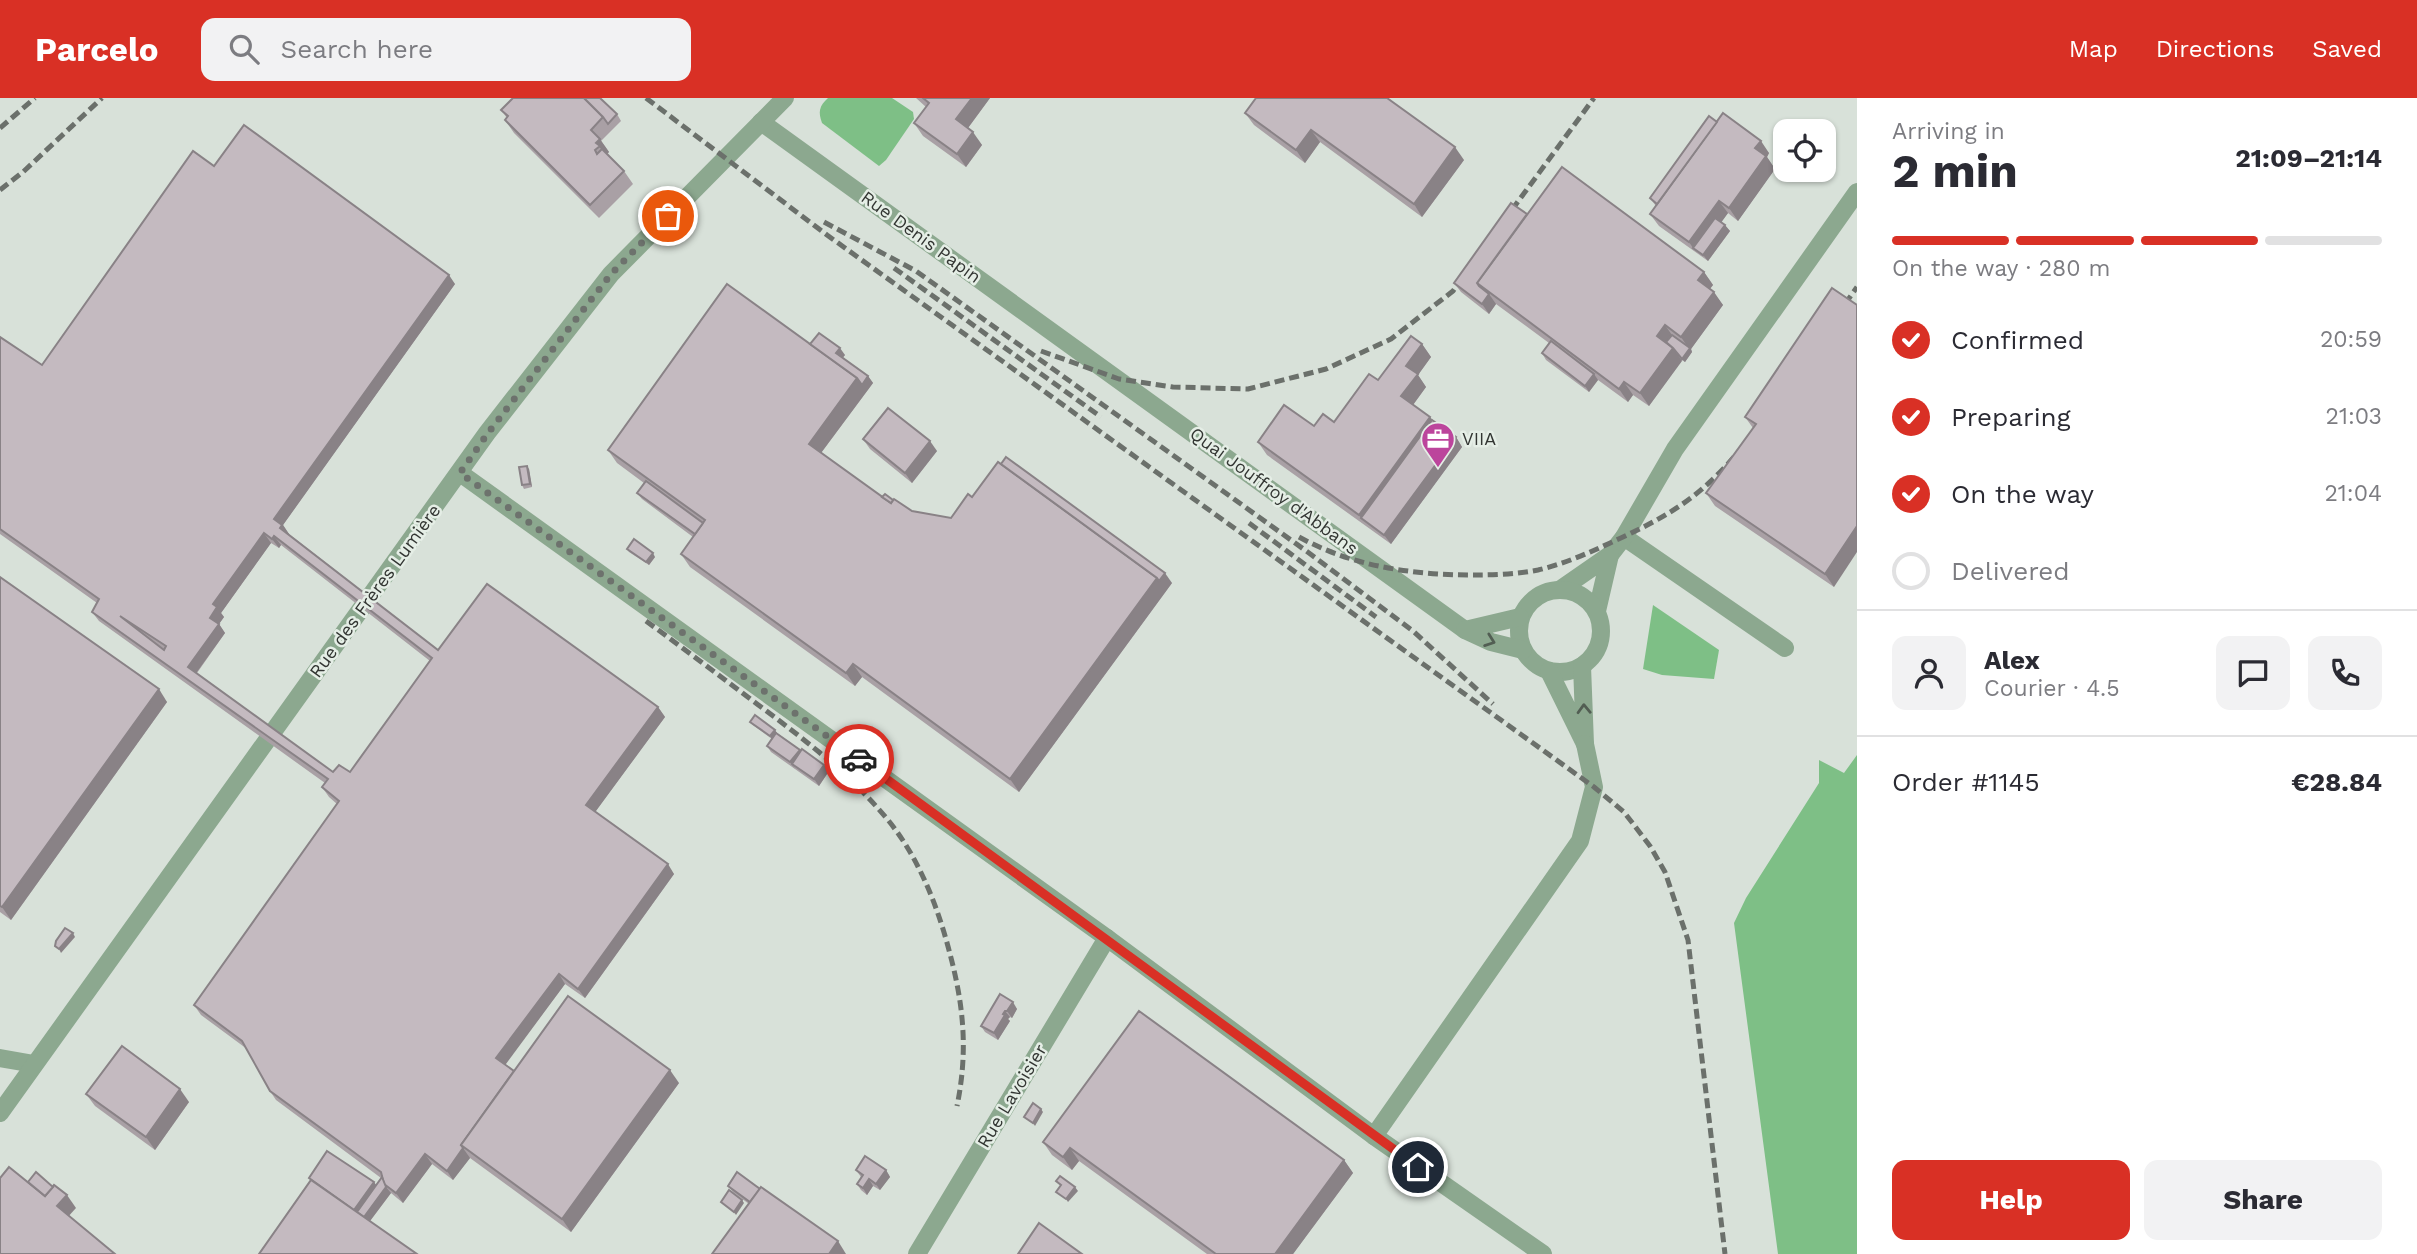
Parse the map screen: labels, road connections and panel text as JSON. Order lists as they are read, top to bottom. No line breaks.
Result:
{"streets":{"street":["Rue Denis Papin","Quai Jouffroy d'Abbans","Rue des Frères Lumière","Rue Lavoisier"]},"crossings":[["Rue Denis Papin","Quai Jouffroy d'Abbans"],["Rue Denis Papin","Rue des Frères Lumière"]],"places":{"office":["VIIA"]},"page":{"header":"Parcelo","search":"Search here","nav":["Map","Directions","Saved"],"heading":["2 min","Arriving in","21:09–21:14"],"panel":["Alex","Courier · 4.5","Order #1145","€28.84"],"bar":"On the way · 280 m","list":[["Confirmed","20:59"],["Preparing","21:03"],["On the way","21:04"],"Delivered"],"buttons":["Help","Share"]}}
